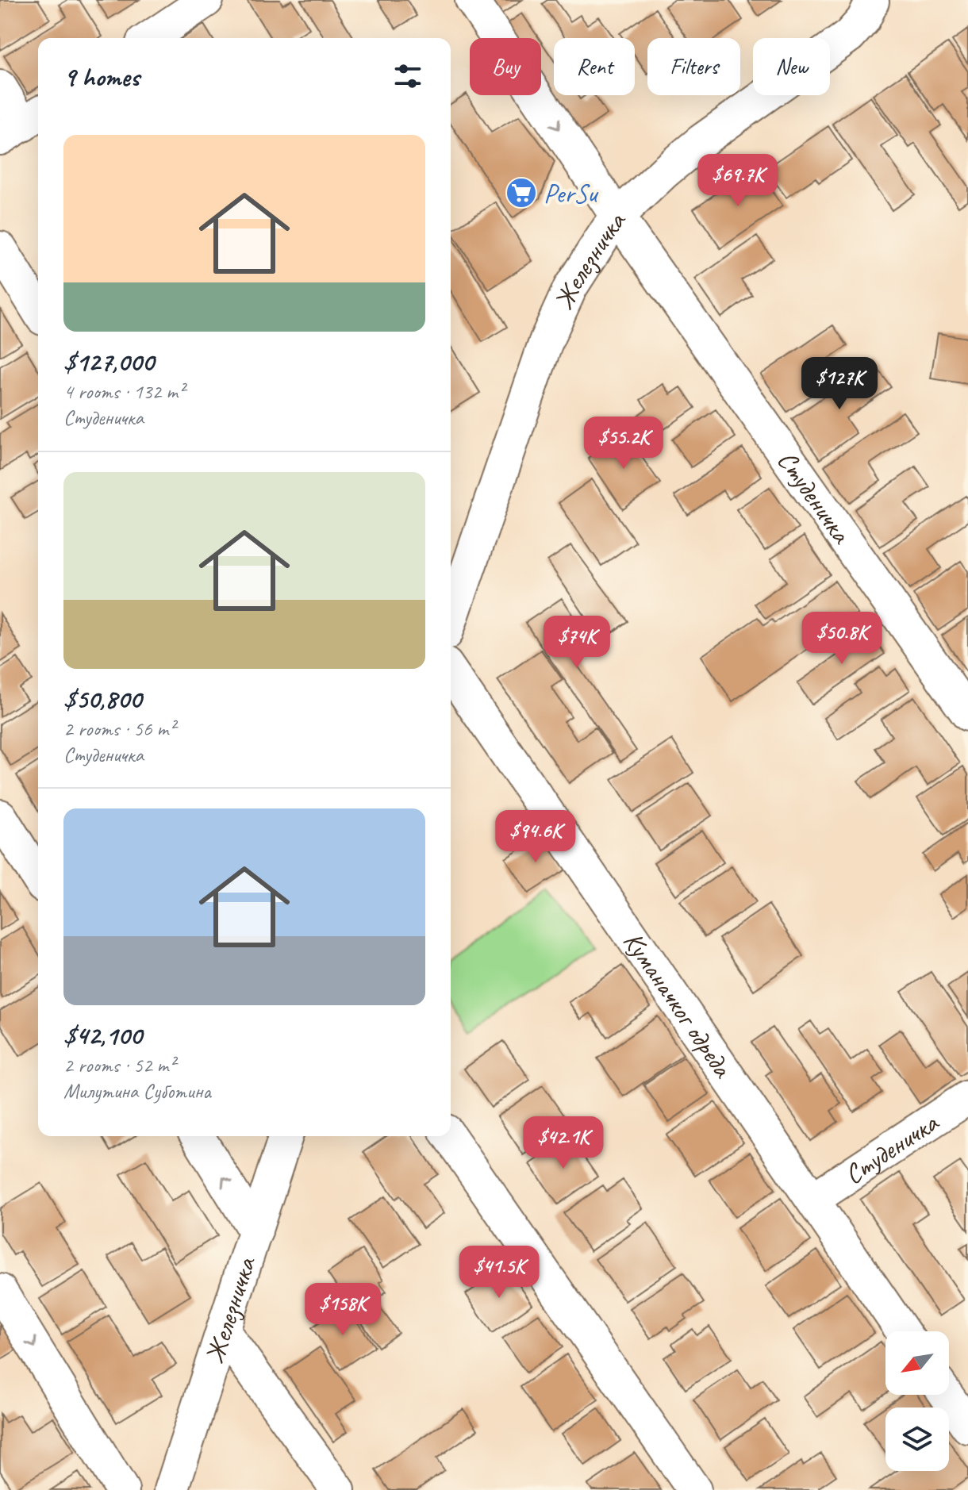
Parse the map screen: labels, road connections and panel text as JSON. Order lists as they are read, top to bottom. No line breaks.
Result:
{"streets":{"street":["Железничка","Студеничка","Куманачког одреда"]},"crossings":[["Железничка","Студеничка"],["Студеничка","Куманачког одреда"]],"places":{"supermarket":["PerSu"]},"north":"bottom left","page":{"chip":["Buy","Rent","Filters","New"],"heading":"9 homes","list":[{"name":"$127,000","note":"4 rooms · 132 m² · Студеничка"},{"name":"$50,800","note":"2 rooms · 56 m² · Студеничка"},{"name":"$42,100","note":"2 rooms · 52 m² · Милутина Суботина"}],"price":["$69.7K","$127K","$55.2K","$50.8K","$74K","$94.6K","$42.1K","$41.5K","$158K"]}}
